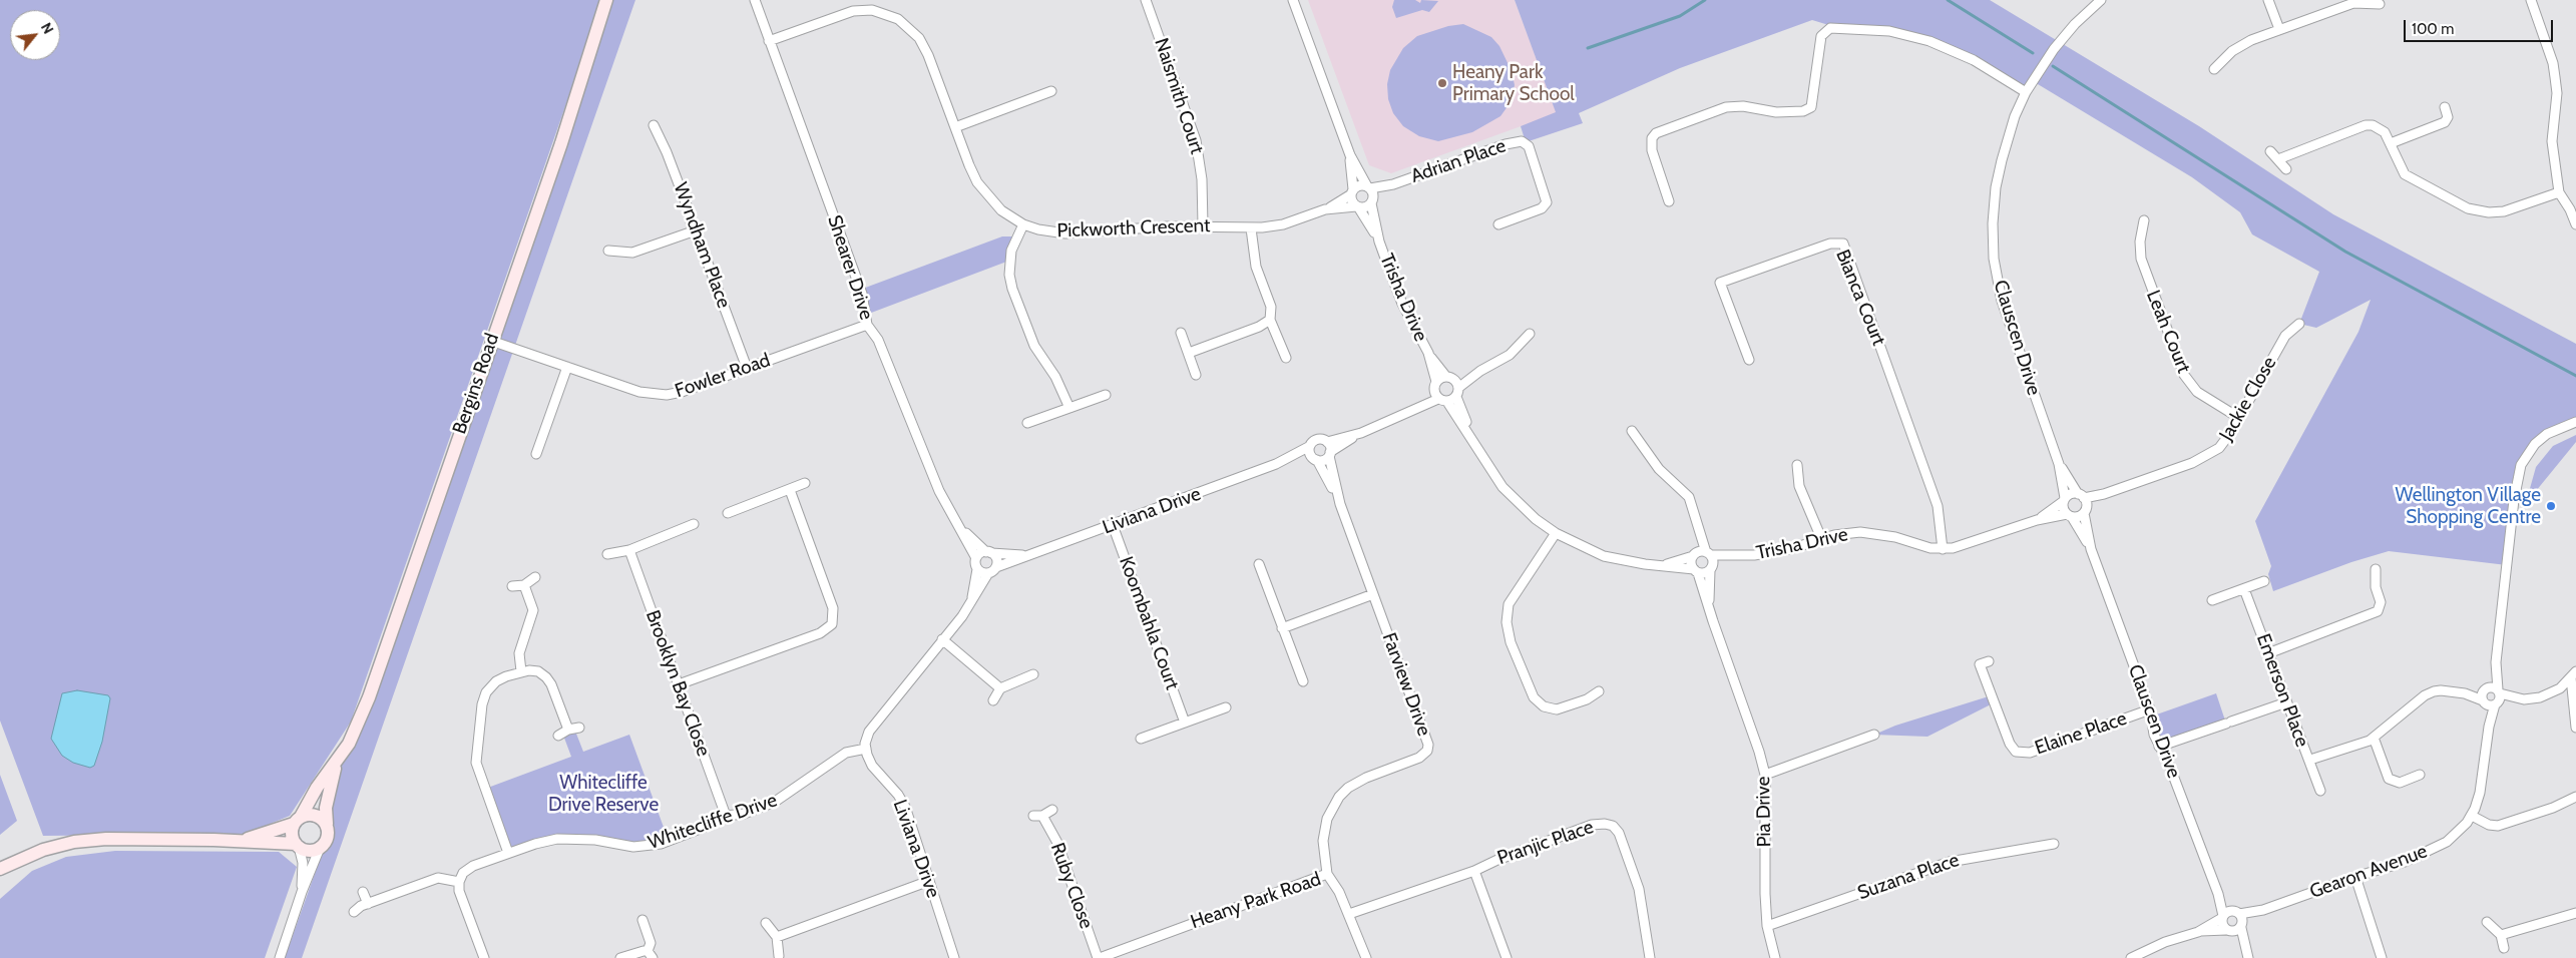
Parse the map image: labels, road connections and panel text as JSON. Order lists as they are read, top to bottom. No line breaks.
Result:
{"streets":{"main road":["Bergins Road"],"street":["Naismith Court","Adrian Place","Pickworth Crescent","Wyndham Place","Shearer Drive","Trisha Drive","Bianca Court","Leah Court","Clauscen Drive","Fowler Road","Jackie Close","Liviana Drive","Koombahla Court","Brooklyn Bay Close","Farview Drive","Emerson Place","Elaine Place","Pia Drive","Whitecliffe Drive","Pranjic Place","Gearon Avenue","Suzana Place","Ruby Close","Heany Park Road"]},"crossings":[["Naismith Court","Pickworth Crescent"],["Adrian Place","Pickworth Crescent"],["Adrian Place","Trisha Drive"],["Pickworth Crescent","Shearer Drive"],["Pickworth Crescent","Trisha Drive"],["Wyndham Place","Fowler Road"],["Shearer Drive","Fowler Road"],["Shearer Drive","Liviana Drive"],["Trisha Drive","Bianca Court"],["Trisha Drive","Clauscen Drive"],["Trisha Drive","Jackie Close"],["Trisha Drive","Pia Drive"],["Leah Court","Jackie Close"],["Clauscen Drive","Jackie Close"],["Clauscen Drive","Elaine Place"],["Clauscen Drive","Gearon Avenue"],["Fowler Road","Bergins Road"],["Liviana Drive","Koombahla Court"],["Liviana Drive","Farview Drive"],["Liviana Drive","Whitecliffe Drive"],["Brooklyn Bay Close","Whitecliffe Drive"],["Farview Drive","Heany Park Road"],["Pia Drive","Suzana Place"],["Pranjic Place","Heany Park Road"],["Ruby Close","Heany Park Road"]],"parks":["Whitecliffe Drive Reserve"],"places":["Heany Park Primary School","Wellington Village Shopping Centre"],"scale_bar":"100 m","north":"top right"}
